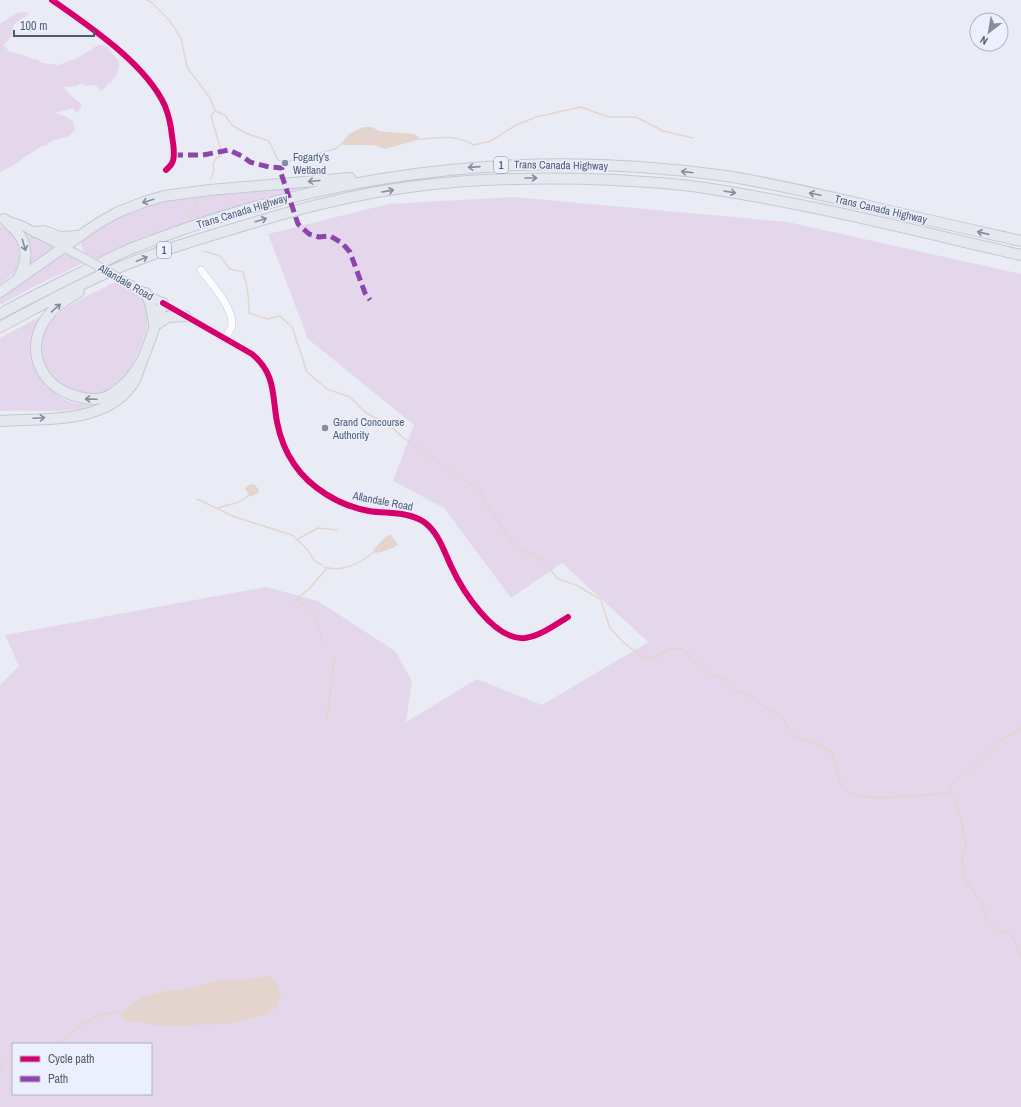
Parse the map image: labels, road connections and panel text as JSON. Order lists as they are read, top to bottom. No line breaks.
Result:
{"streets":{"highway":["1","Trans Canada Highway"],"main road":["Allandale Road"]},"places":["Fogarty's Wetland","Grand Concourse Authority"],"legend":["Cycle path","Path"],"scale_bar":"100 m","north":"bottom left"}
